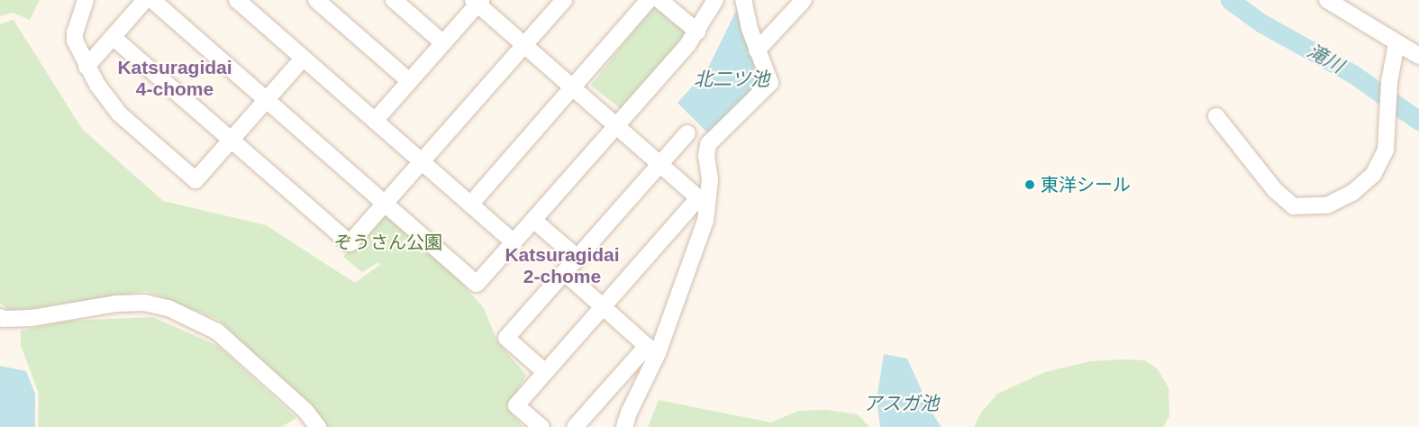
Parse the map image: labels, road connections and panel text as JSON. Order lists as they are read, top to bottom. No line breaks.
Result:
{"districts":["Katsuragidai 4-chome","Katsuragidai 2-chome"],"water":["滝川","北二ツ池","アスガ池"],"parks":["ぞうさん公園"],"places":["東洋シール"]}
